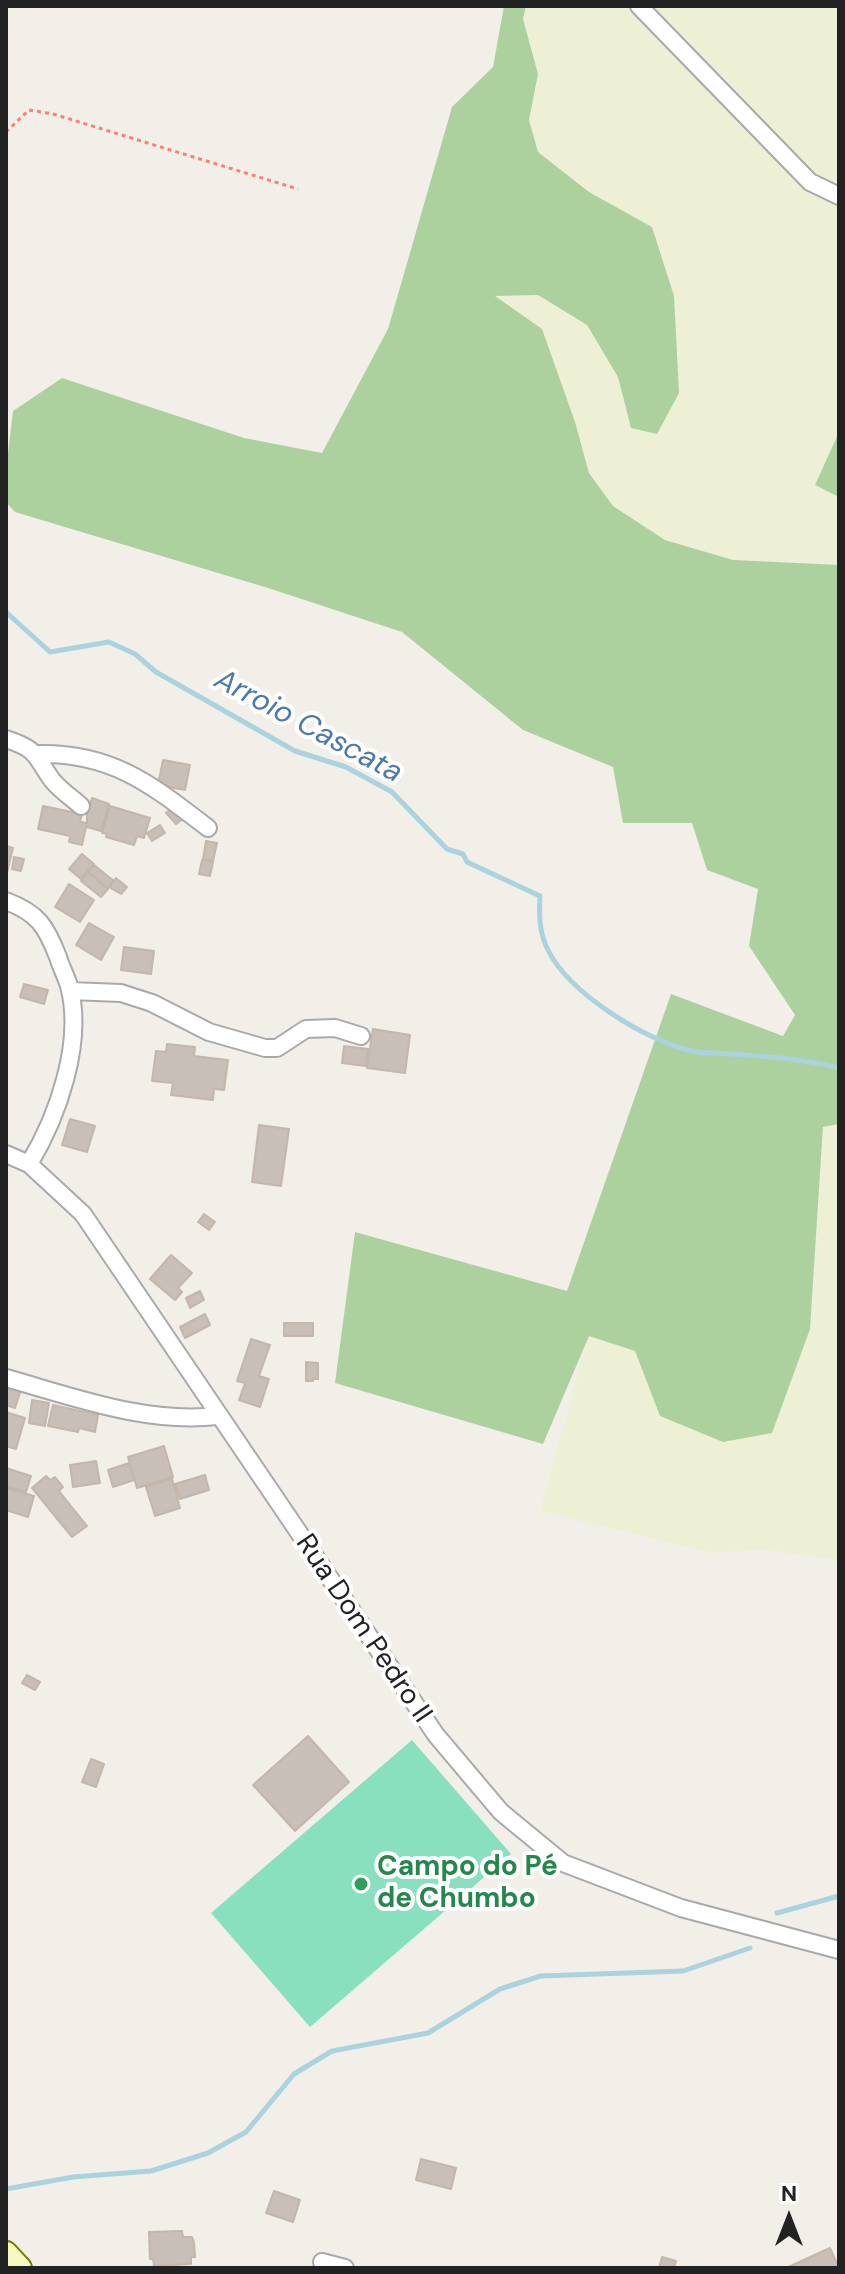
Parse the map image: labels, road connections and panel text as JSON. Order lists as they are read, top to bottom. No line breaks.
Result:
{"streets":{"street":["Rua Dom Pedro II"]},"water":["Arroio Cascata"],"places":["Campo do Pé de Chumbo"],"north":"top"}
